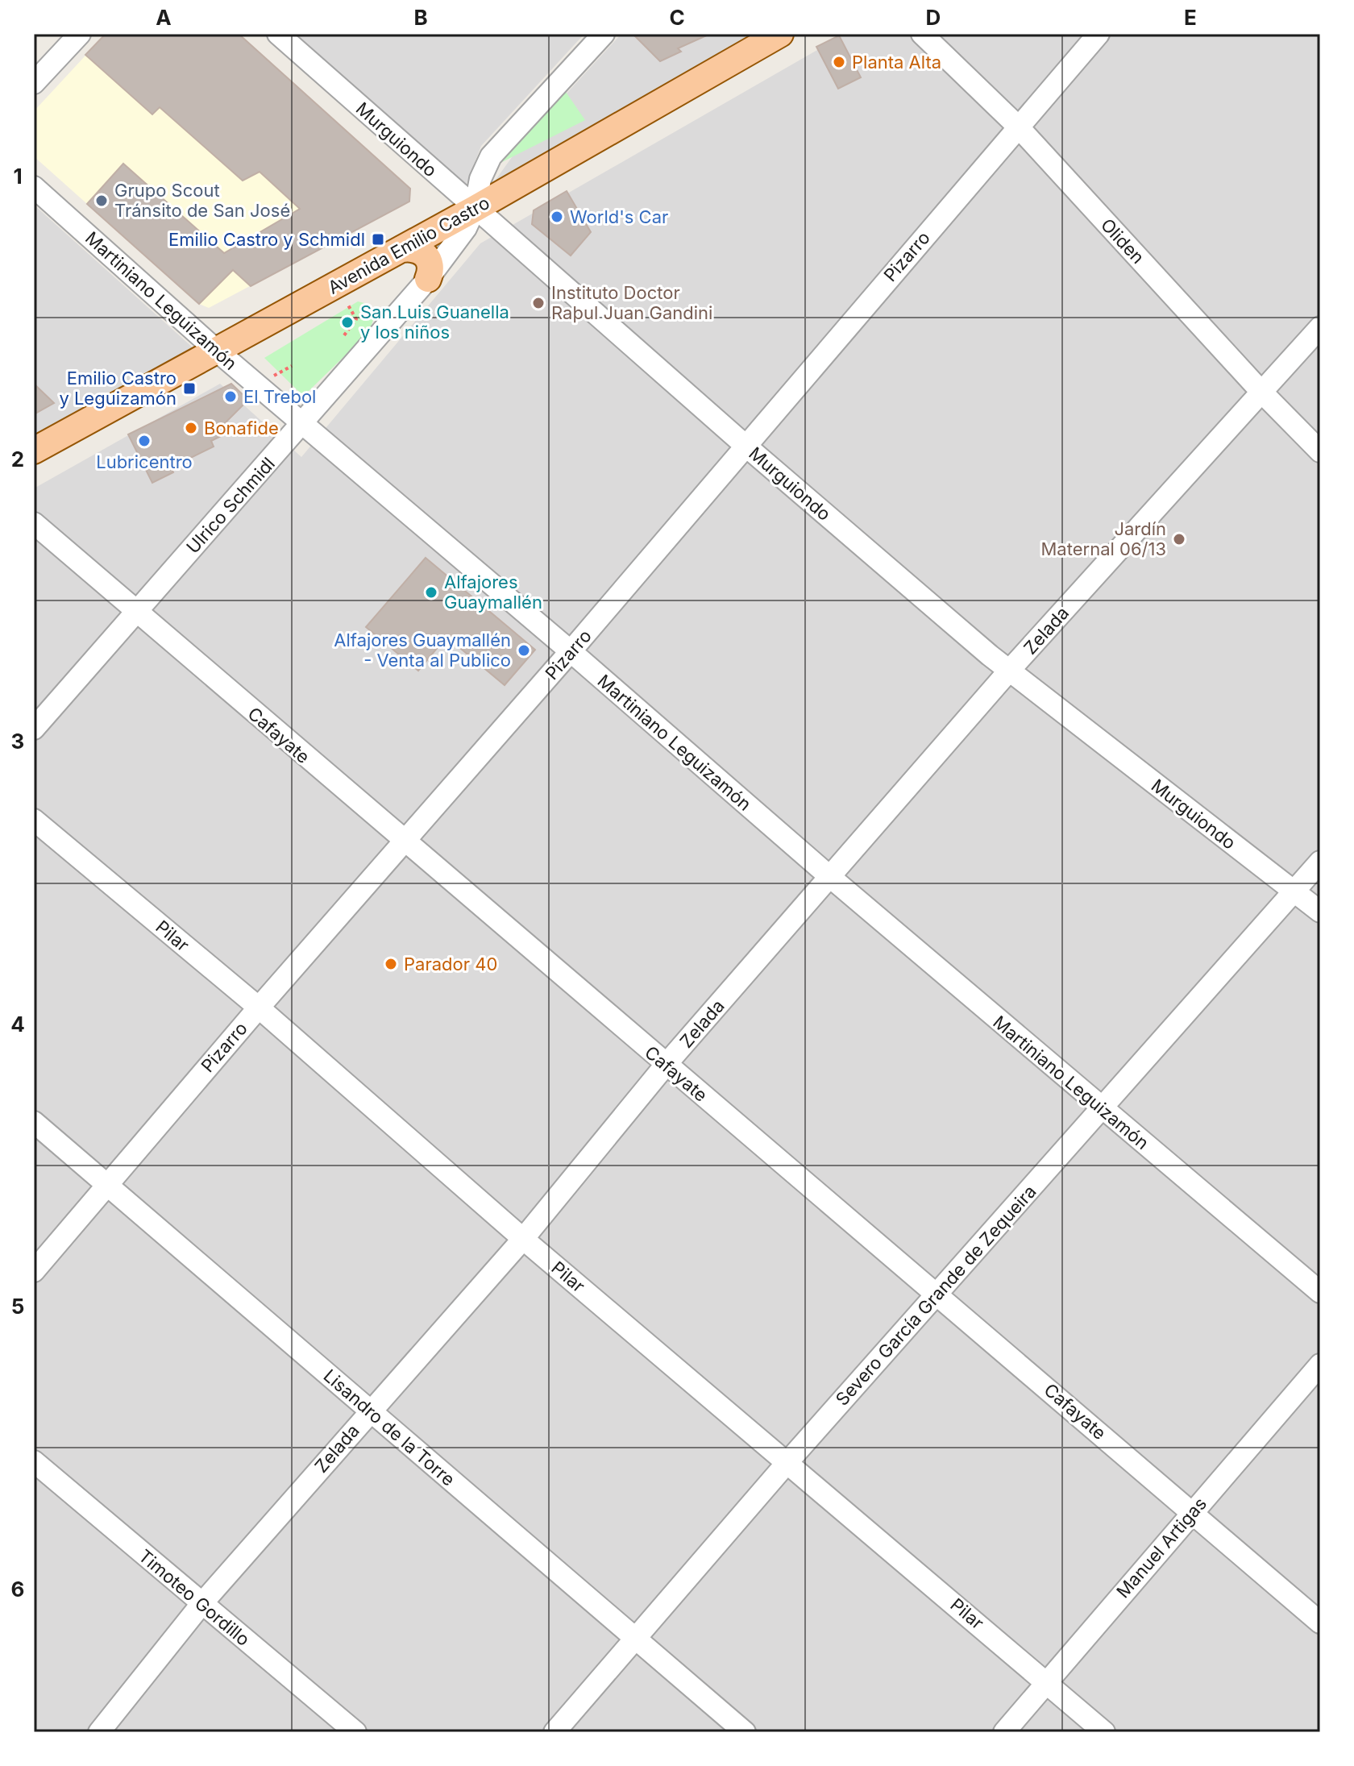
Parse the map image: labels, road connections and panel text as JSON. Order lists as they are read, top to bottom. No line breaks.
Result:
{"streets":{"main road":["Avenida Emilio Castro"],"street":["Murguiondo","Oliden","Pizarro","Martiniano Leguizamón","Ulrico Schmidl","Zelada","Cafayate","Pilar","Severo García Grande de Zequeira","Lisandro de la Torre","Manuel Artigas","Timoteo Gordillo"]},"crossings":[["Murguiondo","Avenida Emilio Castro"],["Murguiondo","Pizarro"],["Murguiondo","Ulrico Schmidl"],["Murguiondo","Zelada"],["Murguiondo","Severo García Grande de Zequeira"],["Oliden","Pizarro"],["Oliden","Zelada"],["Avenida Emilio Castro","Martiniano Leguizamón"],["Avenida Emilio Castro","Ulrico Schmidl"],["Pizarro","Martiniano Leguizamón"],["Pizarro","Cafayate"],["Pizarro","Pilar"],["Pizarro","Lisandro de la Torre"],["Martiniano Leguizamón","Ulrico Schmidl"],["Martiniano Leguizamón","Zelada"],["Martiniano Leguizamón","Severo García Grande de Zequeira"],["Ulrico Schmidl","Cafayate"],["Zelada","Cafayate"],["Zelada","Pilar"],["Zelada","Lisandro de la Torre"],["Zelada","Timoteo Gordillo"],["Cafayate","Severo García Grande de Zequeira"],["Cafayate","Manuel Artigas"],["Pilar","Severo García Grande de Zequeira"],["Pilar","Manuel Artigas"],["Severo García Grande de Zequeira","Lisandro de la Torre"]],"places":{"other":["Planta Alta","Grupo Scout Tránsito de San José","World's Car","Instituto Doctor Raþul Juan Gandini","San Luis Guanella y los niños","El Trebol","Bonafide","Lubricentro","Jardín Maternal 06/13","Alfajores Guaymallén","Alfajores Guaymallén - Venta al Publico","Parador 40"],"transit":["Emilio Castro y Schmidl","Emilio Castro y Leguizamón"]},"grid":{"columns":["A","B","C","D","E"],"rows":["1","2","3","4","5","6"]}}
